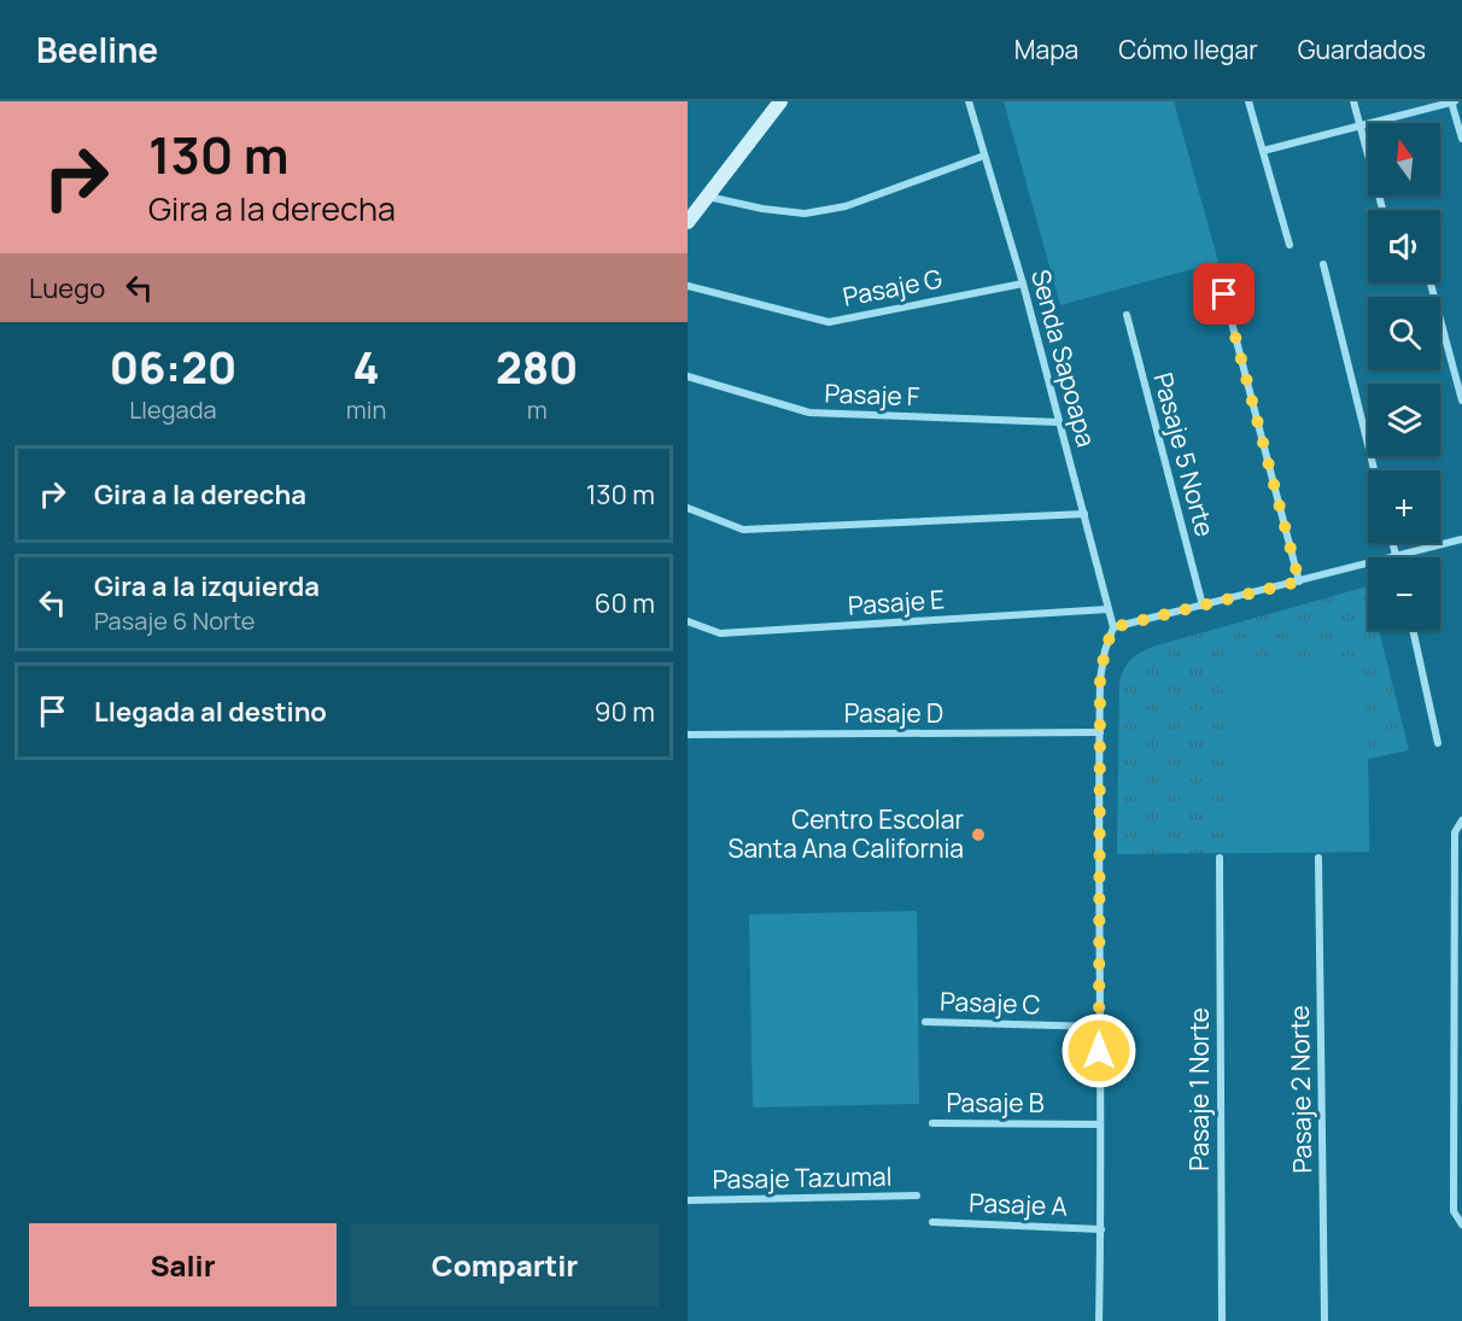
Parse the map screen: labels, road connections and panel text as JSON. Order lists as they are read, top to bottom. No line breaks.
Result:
{"streets":{"street":["Pasaje G","Senda Sapoapa","Pasaje F","Pasaje 5 Norte","Pasaje E","Pasaje D","Pasaje C","Pasaje 1 Norte","Pasaje 2 Norte","Pasaje B","Pasaje Tazumal","Pasaje A"]},"crossings":[["Pasaje G","Senda Sapoapa"],["Senda Sapoapa","Pasaje F"],["Senda Sapoapa","Pasaje E"]],"places":["Centro Escolar Santa Ana California"],"north":"top","page":{"header":"Beeline","nav":["Mapa","Cómo llegar","Guardados"],"turn":["130 m","Gira a la derecha"],"map_buttons":["+","−"],"then":"Luego","eta":["06:20","Llegada","4","min","280","m"],"list":[{"name":"Gira a la derecha","value":"130 m"},{"name":"Gira a la izquierda","note":"Pasaje 6 Norte","value":"60 m"},{"name":"Llegada al destino","value":"90 m"}],"buttons":["Salir","Compartir"]}}
